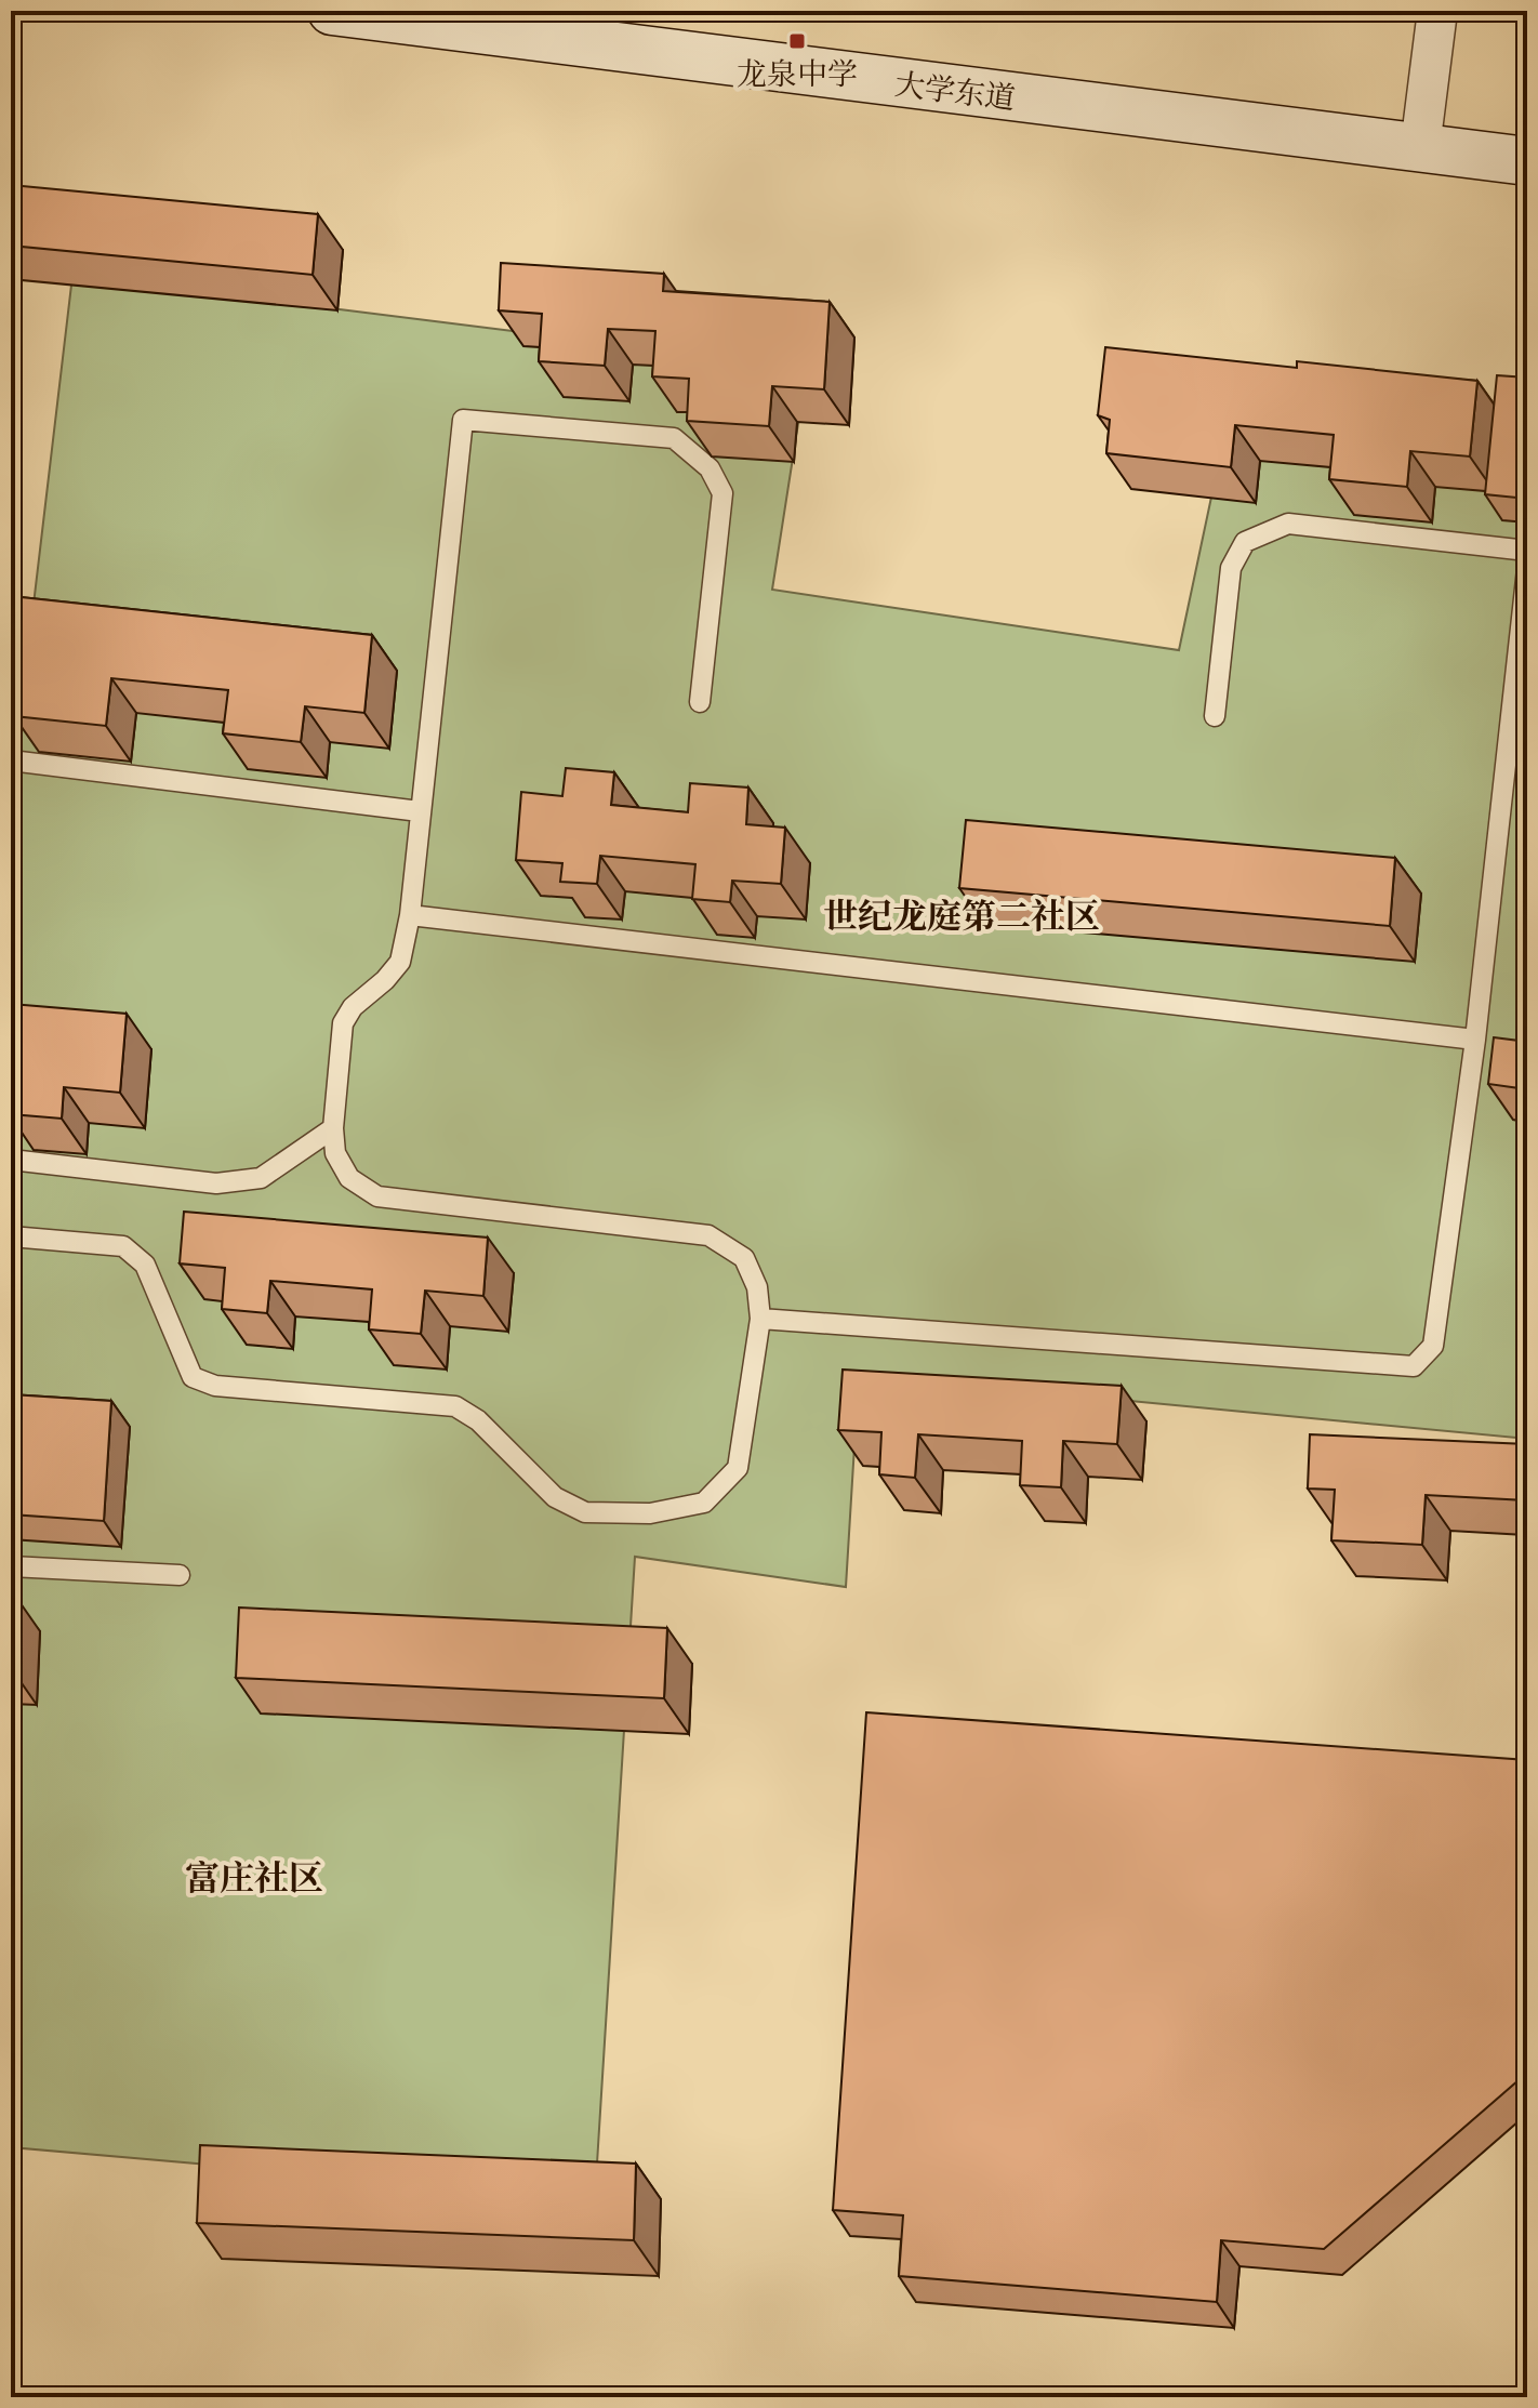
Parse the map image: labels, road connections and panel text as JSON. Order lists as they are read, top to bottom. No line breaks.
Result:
{"streets":{"street":["大学东道"]},"districts":["世纪龙庭第二社区","富庄社区"],"places":{"transit":["龙泉中学"]}}
